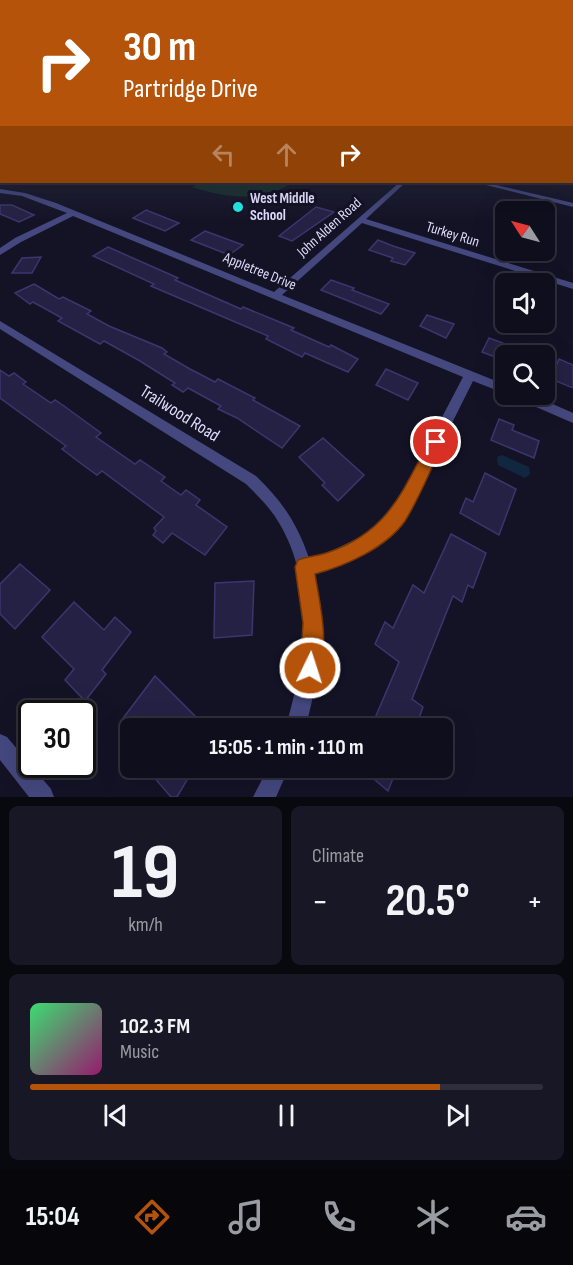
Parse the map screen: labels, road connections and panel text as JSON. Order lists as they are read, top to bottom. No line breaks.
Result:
{"streets":{"street":["John Alden Road","Turkey Run","Appletree Drive","Trailwood Road"]},"crossings":[["John Alden Road","Turkey Run"],["John Alden Road","Appletree Drive"]],"places":["West Middle School"],"north":"top left","page":{"turn":["30 m","Partridge Drive"],"limit":"30","trip":"15:05 · 1 min · 110 m","tile":[["19","km/h"],"Climate"],"heat":["−","20.5°","+"],"song":["102.3 FM","Music"],"tabs":"15:04"}}
